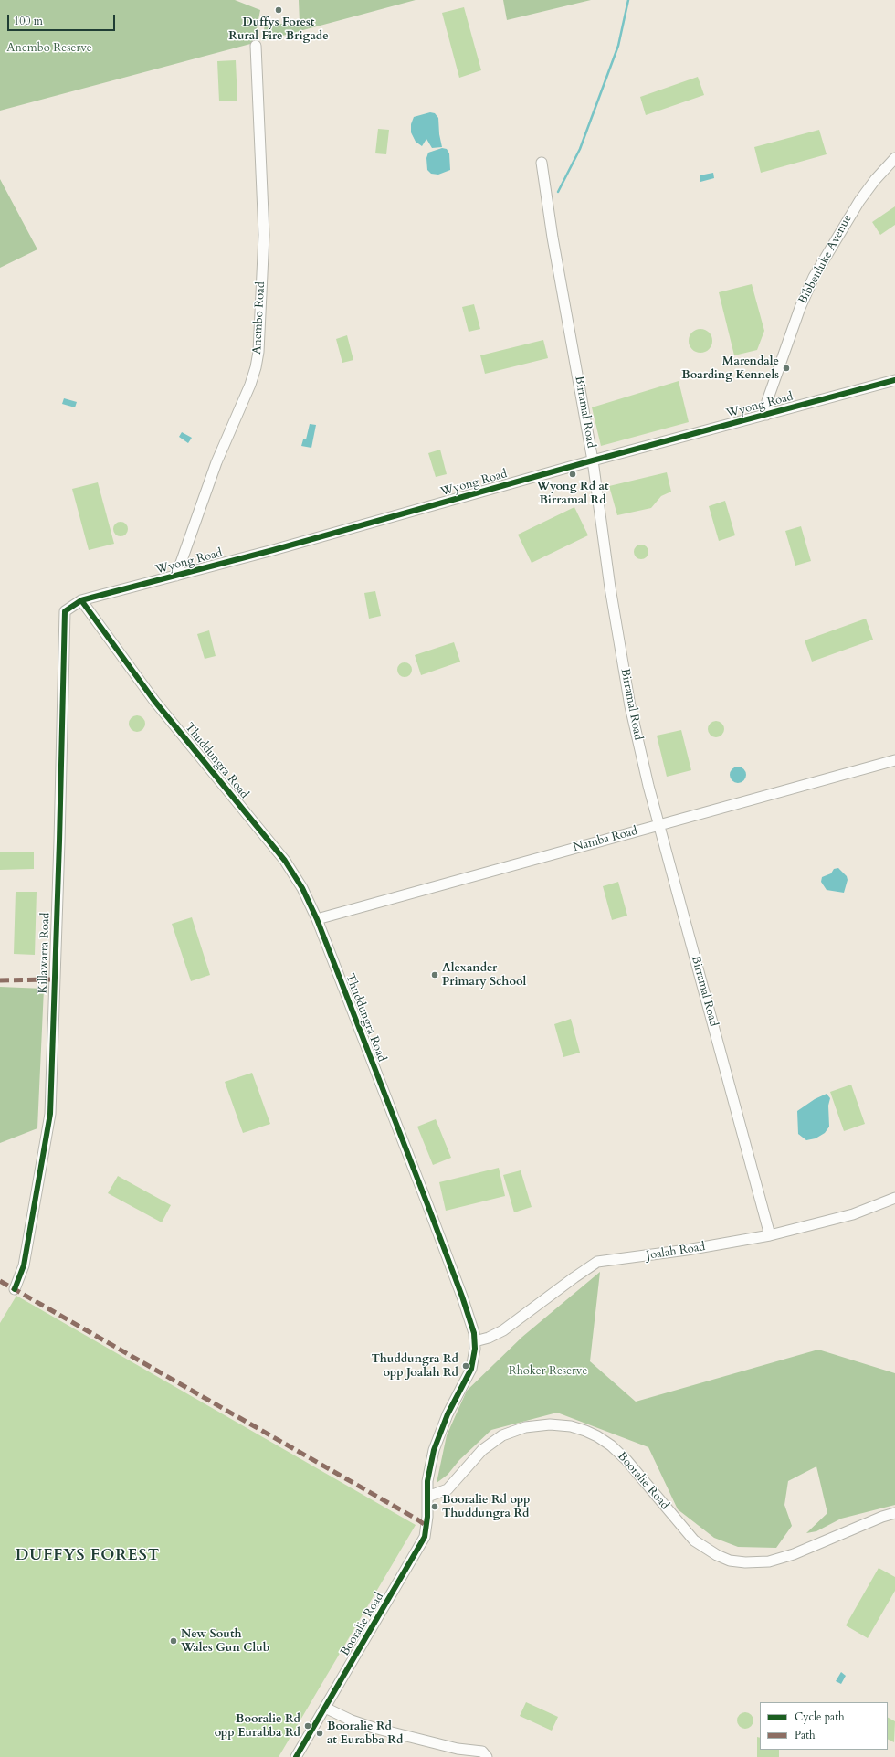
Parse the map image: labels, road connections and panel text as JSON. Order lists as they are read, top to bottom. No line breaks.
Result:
{"streets":{"street":["Bibbenluke Avenue","Anembo Road","Wyong Road","Birramal Road","Thuddungra Road","Namba Road","Killawarra Road","Joalah Road","Booralie Road"]},"crossings":[["Bibbenluke Avenue","Wyong Road"],["Anembo Road","Wyong Road"],["Wyong Road","Birramal Road"],["Wyong Road","Thuddungra Road"],["Wyong Road","Killawarra Road"],["Birramal Road","Namba Road"],["Birramal Road","Joalah Road"],["Thuddungra Road","Namba Road"],["Thuddungra Road","Joalah Road"],["Thuddungra Road","Booralie Road"]],"districts":["DUFFYS FOREST"],"parks":["Anembo Reserve","Rhoker Reserve"],"places":["Duffys Forest Rural Fire Brigade","Marendale Boarding Kennels","Wyong Rd at Birramal Rd","Alexander Primary School","Thuddungra Rd opp Joalah Rd","Booralie Rd opp Thuddungra Rd","New South Wales Gun Club","Booralie Rd opp Eurabba Rd","Booralie Rd at Eurabba Rd"],"legend":["Cycle path","Path"],"scale_bar":"100 m"}
